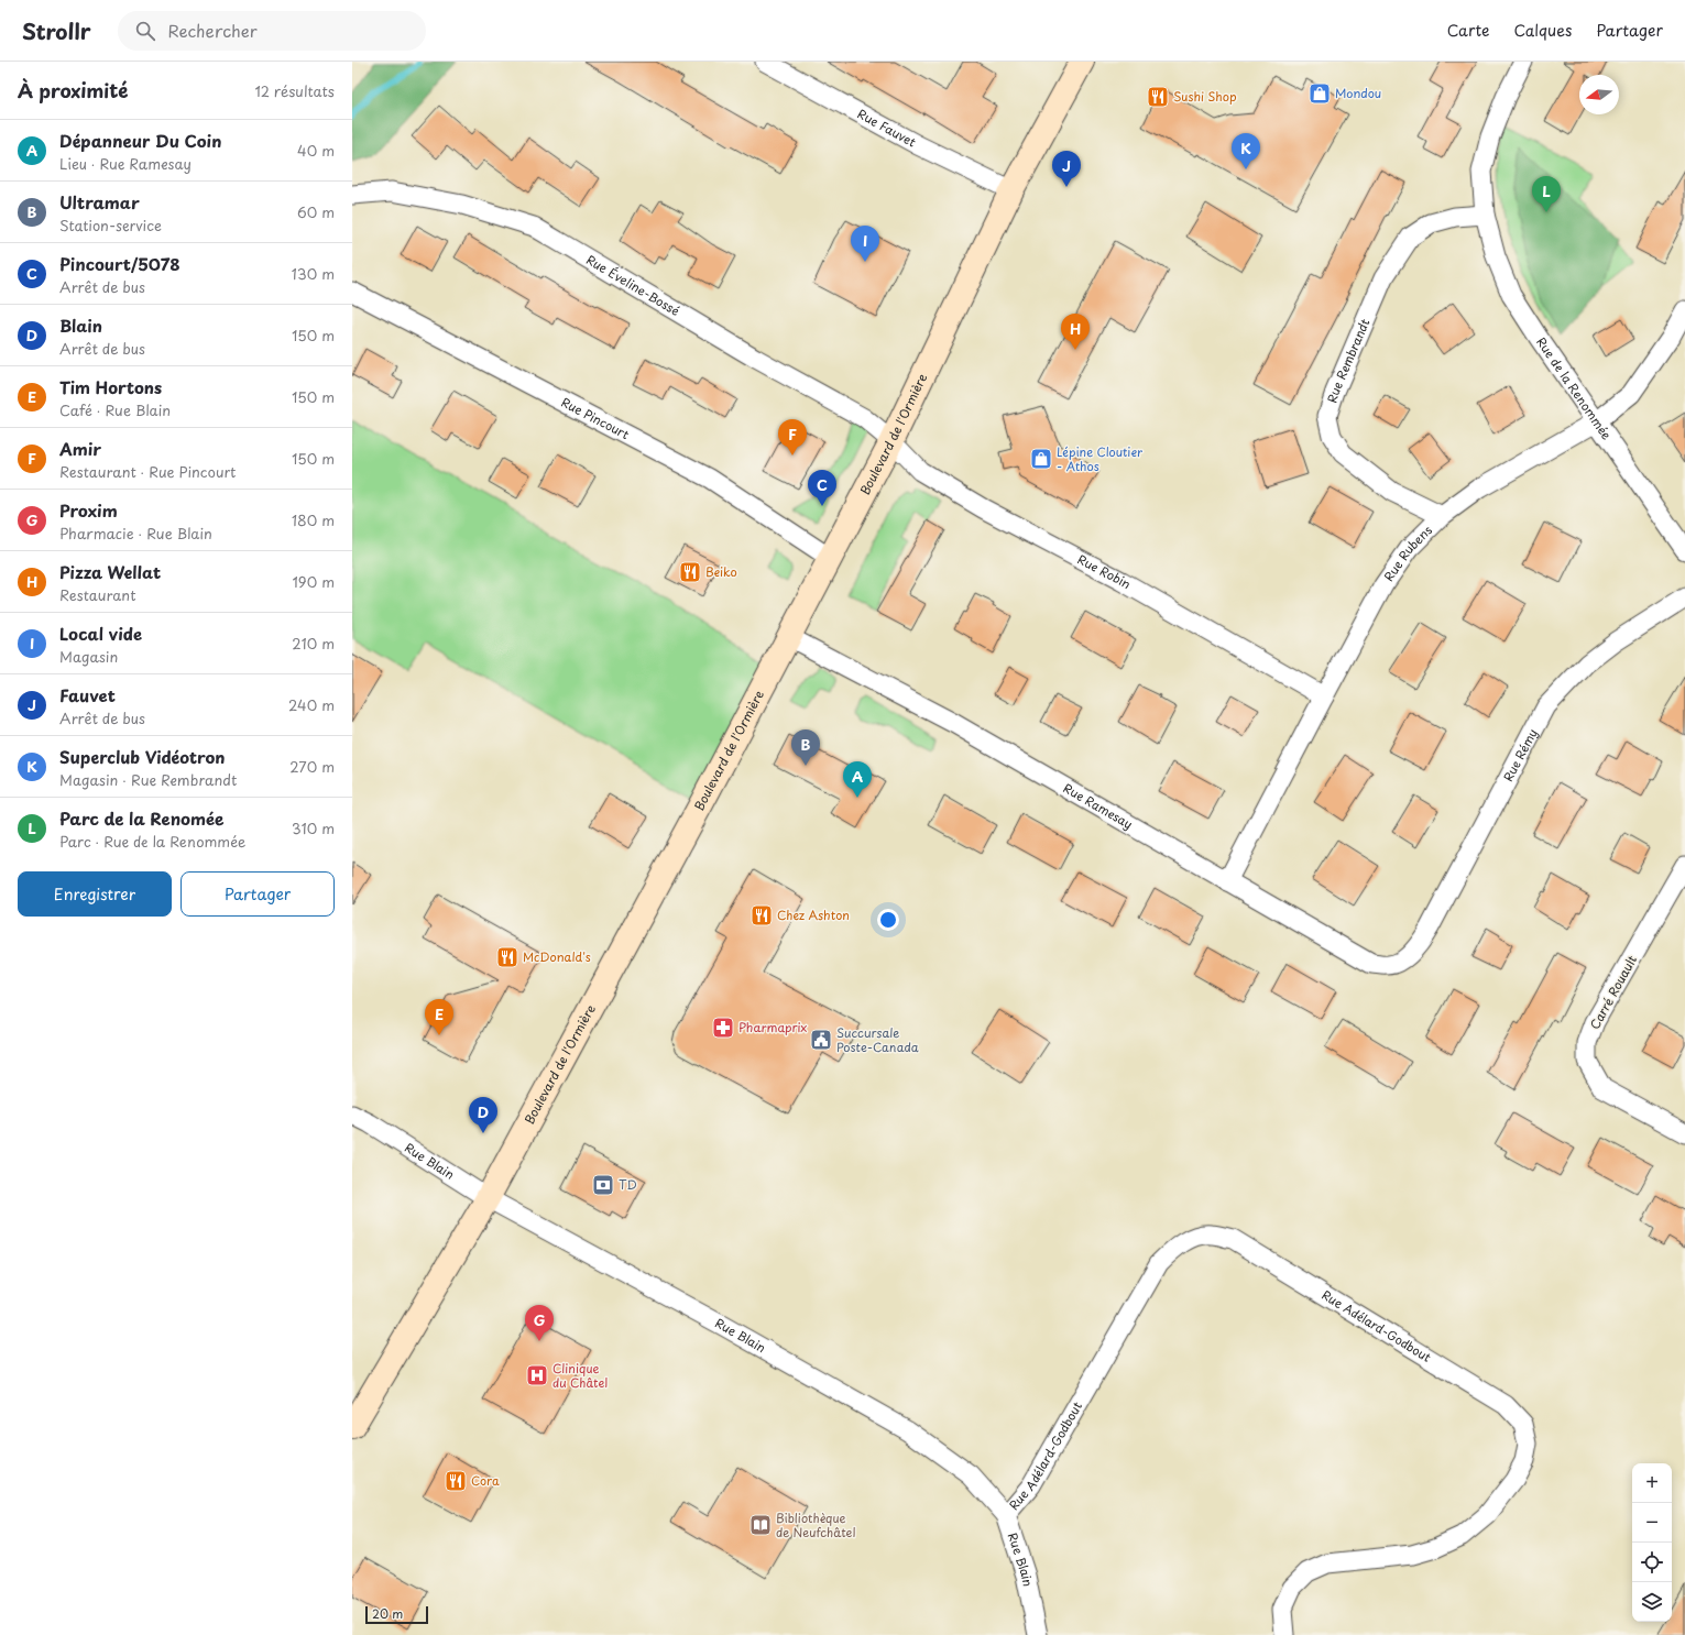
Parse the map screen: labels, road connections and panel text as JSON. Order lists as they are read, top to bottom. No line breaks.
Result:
{"streets":{"main road":["Boulevard de l'Ormière"],"street":["Rue Fauvet","Rue Éveline-Bossé","Rue Rembrandt","Rue de la Renommée","Rue Pincourt","Rue Rubens","Rue Robin","Rue Rémy","Rue Ramesay","Carré Rouault","Rue Blain","Rue Adélard-Godbout"]},"crossings":[["Rue Fauvet","Boulevard de l'Ormière"],["Rue Éveline-Bossé","Boulevard de l'Ormière"],["Rue Éveline-Bossé","Rue Robin"],["Rue Rembrandt","Rue de la Renommée"],["Rue Rembrandt","Rue Rubens"],["Rue de la Renommée","Rue Rubens"],["Rue Pincourt","Boulevard de l'Ormière"],["Boulevard de l'Ormière","Rue Robin"],["Boulevard de l'Ormière","Rue Ramesay"],["Boulevard de l'Ormière","Rue Blain"],["Rue Rubens","Rue Robin"],["Rue Rubens","Rue Ramesay"],["Rue Rémy","Rue Ramesay"],["Rue Blain","Rue Adélard-Godbout"]],"places":{"shop":["Mondou","Lépine Cloutier - Athos"],"restaurant":["Sushi Shop","Beiko","Chez Ashton","McDonald's","Cora"],"pharmacy":["Pharmaprix"],"public building":["Succursale Poste-Canada"],"bank":["TD"],"hospital":["Clinique du Châtel"],"library":["Bibliothèque de Neufchâtel"]},"scale_bar":"20 m","north":"left","page":{"header":"Strollr","search":"Rechercher","nav":["Carte","Calques","Partager"],"heading":["À proximité","12 résultats"],"list":[{"mark":"A","name":"Dépanneur Du Coin","note":"Lieu · Rue Ramesay","value":"40 m"},{"mark":"B","name":"Ultramar","note":"Station-service","value":"60 m"},{"mark":"C","name":"Pincourt/5078","note":"Arrêt de bus","value":"130 m"},{"mark":"D","name":"Blain","note":"Arrêt de bus","value":"150 m"},{"mark":"E","name":"Tim Hortons","note":"Café · Rue Blain","value":"150 m"},{"mark":"F","name":"Amir","note":"Restaurant · Rue Pincourt","value":"150 m"},{"mark":"G","name":"Proxim","note":"Pharmacie · Rue Blain","value":"180 m"},{"mark":"H","name":"Pizza Wellat","note":"Restaurant","value":"190 m"},{"mark":"I","name":"Local vide","note":"Magasin","value":"210 m"},{"mark":"J","name":"Fauvet","note":"Arrêt de bus","value":"240 m"},{"mark":"K","name":"Superclub Vidéotron","note":"Magasin · Rue Rembrandt","value":"270 m"},{"mark":"L","name":"Parc de la Renomée","note":"Parc · Rue de la Renommée","value":"310 m"}],"pins":["K","J","L","I","H","F","C","B","A","E","D","G"],"buttons":["Enregistrer","Partager"],"map_buttons":["+","−"],"scale":"20 m"}}
